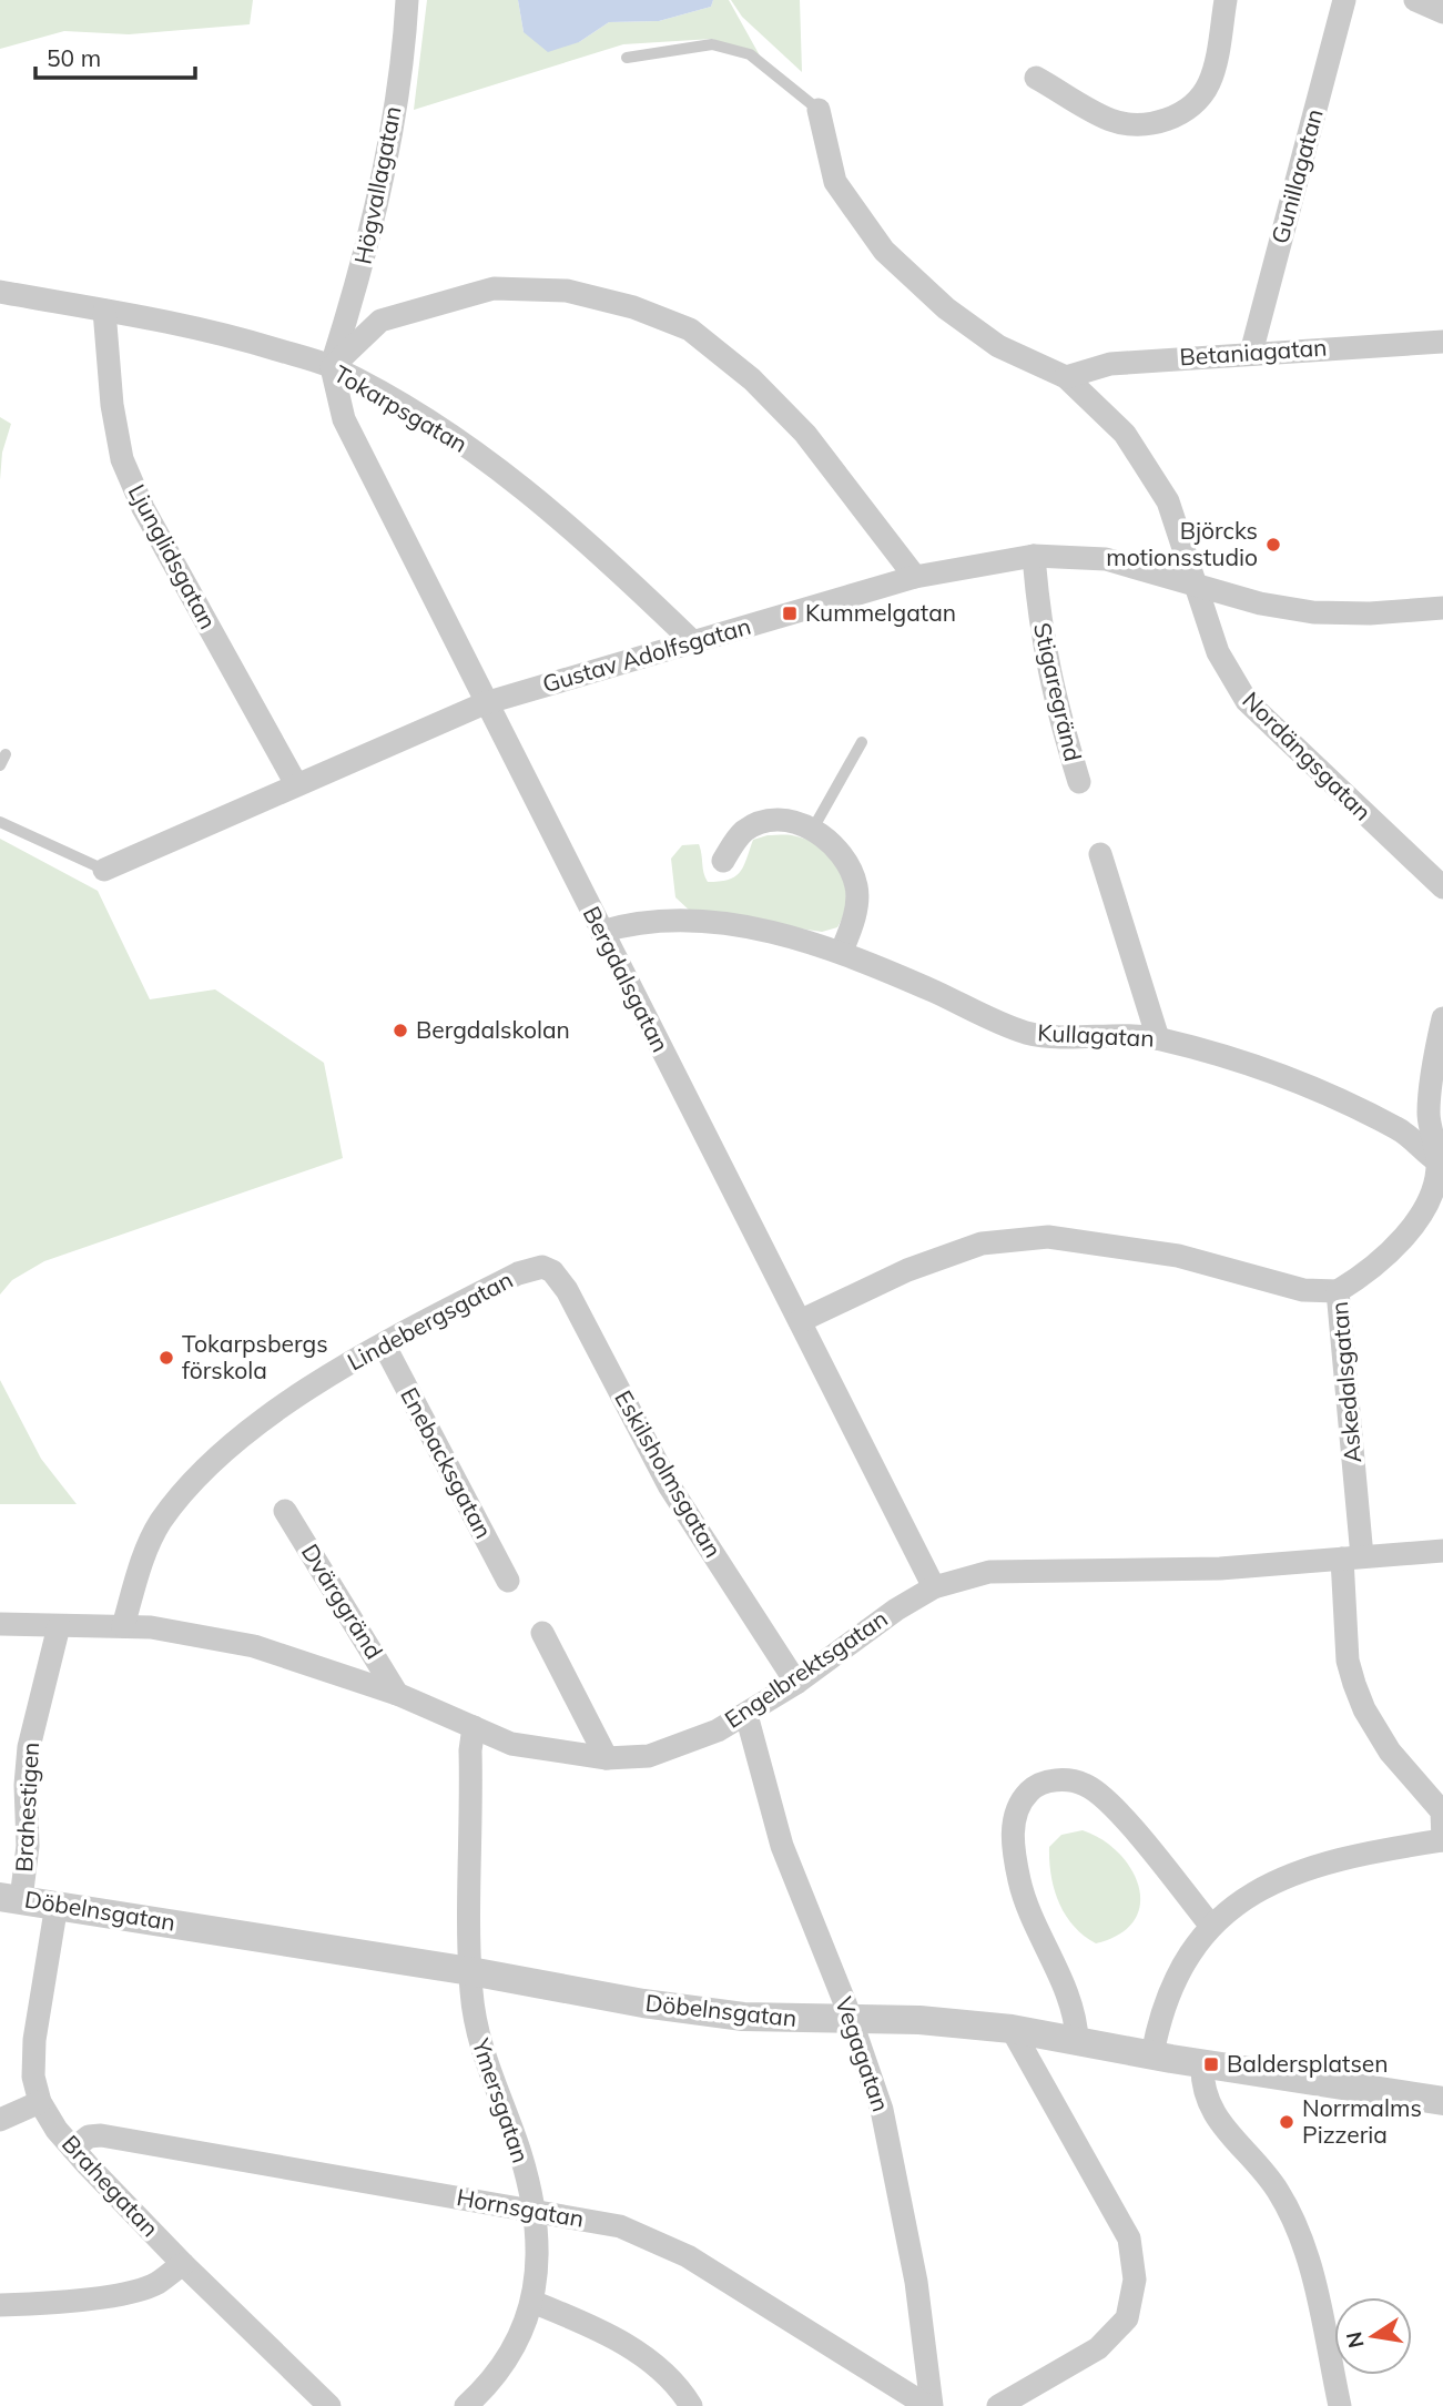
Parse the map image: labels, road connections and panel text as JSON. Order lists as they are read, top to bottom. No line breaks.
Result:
{"streets":{"street":["Gunillagatan","Högvallagatan","Betaniagatan","Tokarpsgatan","Ljunglidsgatan","Gustav Adolfsgatan","Stigaregränd","Nordängsgatan","Bergdalsgatan","Kullagatan","Lindebergsgatan","Askedalsgatan","Enebacksgatan","Eskilsholmsgatan","Dvärggränd","Engelbrektsgatan","Brahestigen","Döbelnsgatan","Vegagatan","Ymersgatan","Brahegatan","Hornsgatan"]},"crossings":[["Gunillagatan","Betaniagatan"],["Högvallagatan","Tokarpsgatan"],["Högvallagatan","Bergdalsgatan"],["Betaniagatan","Nordängsgatan"],["Tokarpsgatan","Ljunglidsgatan"],["Tokarpsgatan","Gustav Adolfsgatan"],["Tokarpsgatan","Bergdalsgatan"],["Ljunglidsgatan","Gustav Adolfsgatan"],["Gustav Adolfsgatan","Stigaregränd"],["Gustav Adolfsgatan","Nordängsgatan"],["Gustav Adolfsgatan","Bergdalsgatan"],["Bergdalsgatan","Kullagatan"],["Bergdalsgatan","Engelbrektsgatan"],["Kullagatan","Askedalsgatan"],["Lindebergsgatan","Enebacksgatan"],["Lindebergsgatan","Eskilsholmsgatan"],["Lindebergsgatan","Engelbrektsgatan"],["Askedalsgatan","Engelbrektsgatan"],["Eskilsholmsgatan","Engelbrektsgatan"],["Dvärggränd","Engelbrektsgatan"],["Engelbrektsgatan","Brahestigen"],["Engelbrektsgatan","Vegagatan"],["Engelbrektsgatan","Ymersgatan"],["Brahestigen","Döbelnsgatan"],["Döbelnsgatan","Vegagatan"],["Döbelnsgatan","Ymersgatan"],["Döbelnsgatan","Brahegatan"],["Vegagatan","Hornsgatan"],["Ymersgatan","Hornsgatan"],["Brahegatan","Hornsgatan"]],"places":{"other":["Björcks motionsstudio","Bergdalskolan","Tokarpsbergs förskola","Norrmalms Pizzeria"],"transit":["Kummelgatan","Baldersplatsen"]},"scale_bar":"50 m","north":"left"}
